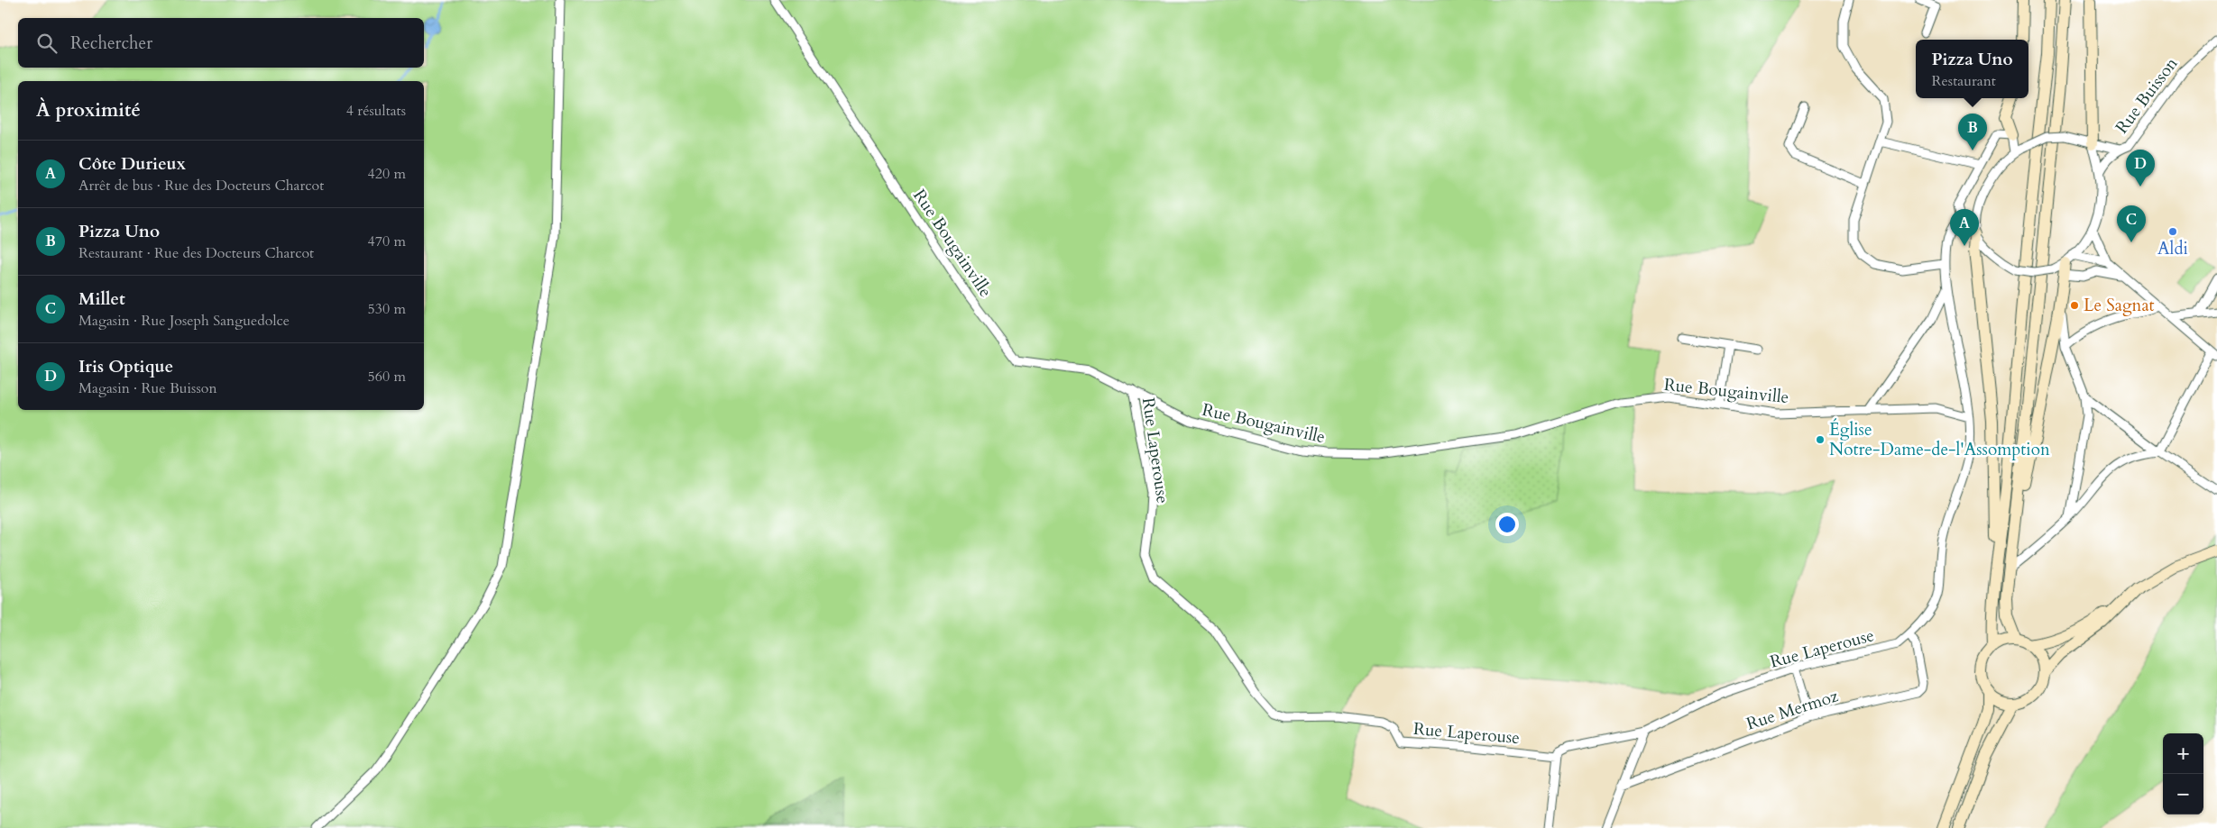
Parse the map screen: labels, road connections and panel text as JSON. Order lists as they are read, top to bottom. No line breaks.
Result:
{"streets":{"street":["Rue Buisson","Rue Bougainville","Rue Laperouse","Rue Mermoz"]},"crossings":[["Rue Bougainville","Rue Laperouse"],["Rue Laperouse","Rue Mermoz"]],"places":["Aldi","Le Sagnat","Église Notre-Dame-de-l'Assomption"],"page":{"search":"Rechercher","popup":["Pizza Uno","Restaurant"],"heading":["À proximité","4 résultats"],"pins":["B","D","C","A"],"list":[{"mark":"A","name":"Côte Durieux","note":"Arrêt de bus · Rue des Docteurs Charcot","value":"420 m"},{"mark":"B","name":"Pizza Uno","note":"Restaurant · Rue des Docteurs Charcot","value":"470 m"},{"mark":"C","name":"Millet","note":"Magasin · Rue Joseph Sanguedolce","value":"530 m"},{"mark":"D","name":"Iris Optique","note":"Magasin · Rue Buisson","value":"560 m"}],"map_buttons":["+","−"]}}
